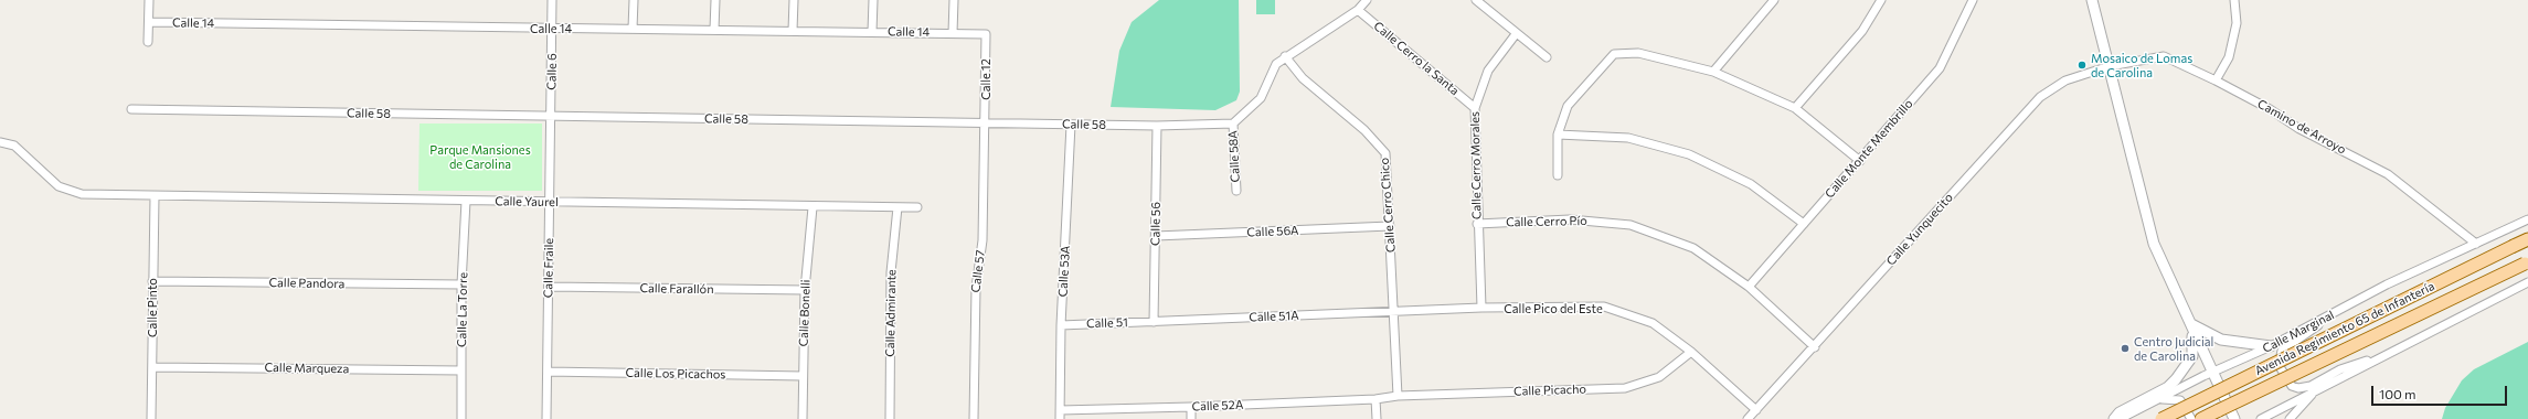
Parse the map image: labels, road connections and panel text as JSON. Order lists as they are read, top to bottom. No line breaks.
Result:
{"streets":{"main road":["Avenida Regimiento 65 de Infantería"],"street":["Calle 14","Calle Cerro la Santa","Calle 6","Calle 12","Calle 58","Camino de Arroyo","Calle Monte Membrillo","Calle 58A","Calle Cerro Morales","Calle Yaurel","Calle Cerro Chico","Calle Cerro Pío","Calle 56","Calle Yunquecito","Calle 56A","Calle Fraile","Calle 57","Calle 53A","Calle Pandora","Calle Farallón","Calle Pinto","Calle Pico del Este","Calle La Torre","Calle Bonelli","Calle Admirante","Calle 51A","Calle 51","Calle Marginal","Calle Marqueza","Calle Los Picachos","Calle Picacho","Calle 52A"]},"crossings":[["Calle 14","Calle 6"],["Calle 14","Calle 12"],["Calle Cerro la Santa","Calle Cerro Morales"],["Calle 6","Calle 58"],["Calle 6","Calle Fraile"],["Calle 12","Calle 58"],["Calle 12","Calle 57"],["Calle 58","Calle 58A"],["Calle 58","Calle 56"],["Calle 58","Calle Fraile"],["Calle 58","Calle 57"],["Calle 58","Calle 53A"],["Camino de Arroyo","Calle Yunquecito"],["Camino de Arroyo","Calle Marginal"],["Calle Monte Membrillo","Calle Cerro Pío"],["Calle Cerro Morales","Calle Cerro Pío"],["Calle Cerro Morales","Calle Pico del Este"],["Calle Yaurel","Calle Fraile"],["Calle Yaurel","Calle Pinto"],["Calle Yaurel","Calle La Torre"],["Calle Yaurel","Calle Bonelli"],["Calle Yaurel","Calle Admirante"],["Calle Cerro Chico","Calle 56A"],["Calle Cerro Chico","Calle Pico del Este"],["Calle Cerro Chico","Calle 51A"],["Calle Cerro Chico","Calle Picacho"],["Calle Cerro Pío","Calle Yunquecito"],["Calle 56","Calle 56A"],["Calle 56","Calle 51A"],["Calle 56","Calle 51"],["Calle Yunquecito","Calle Pico del Este"],["Calle Fraile","Calle Farallón"],["Calle Fraile","Calle Los Picachos"],["Calle 53A","Calle 51"],["Calle 53A","Calle 52A"],["Calle Pandora","Calle Pinto"],["Calle Pandora","Calle La Torre"],["Calle Farallón","Calle Bonelli"],["Calle Pinto","Calle Marqueza"],["Calle Pico del Este","Calle 51A"],["Calle Pico del Este","Calle Picacho"],["Calle La Torre","Calle Marqueza"],["Calle Bonelli","Calle Los Picachos"],["Calle 51A","Calle 51"],["Calle Picacho","Calle 52A"]],"parks":["Parque Mansiones de Carolina"],"places":["Mosaico de Lomas de Carolina","Centro Judicial de Carolina"],"scale_bar":"100 m"}
